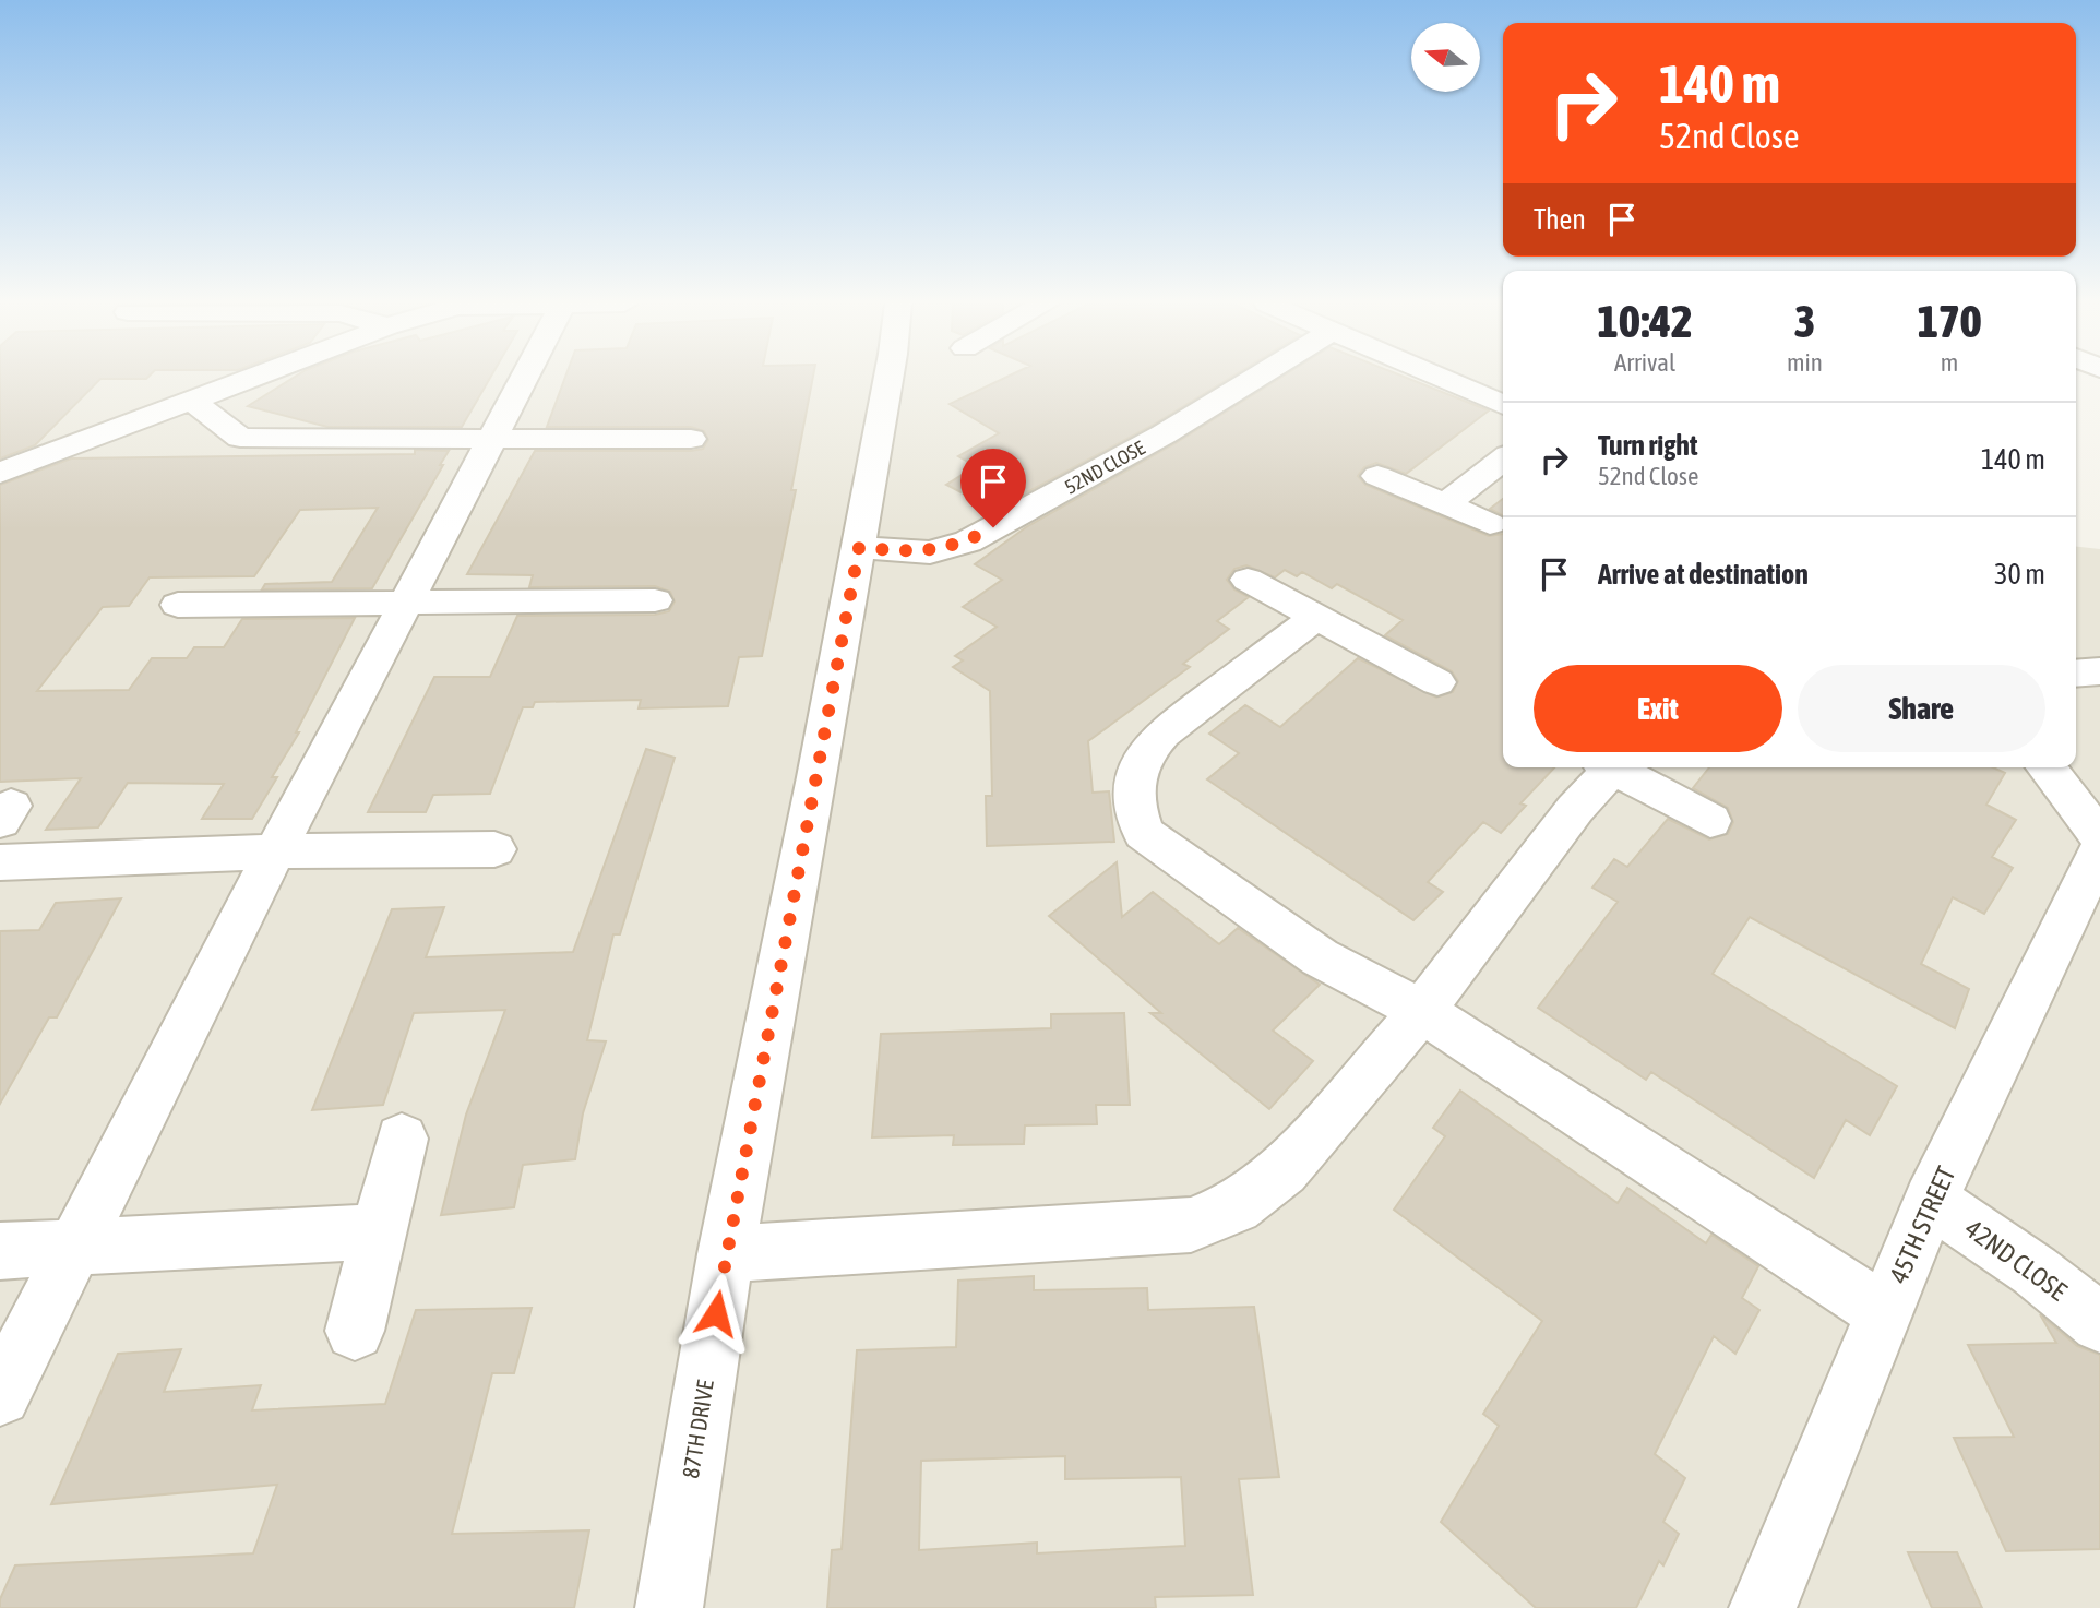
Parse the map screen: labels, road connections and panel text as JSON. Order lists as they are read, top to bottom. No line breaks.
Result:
{"streets":{"street":["52ND CLOSE","45TH STREET","42ND CLOSE","87TH DRIVE"]},"crossings":[["52ND CLOSE","87TH DRIVE"],["45TH STREET","42ND CLOSE"]],"north":"left","page":{"turn":["140 m","52nd Close"],"then":"Then","eta":["10:42","Arrival","3","min","170","m"],"list":[{"name":"Turn right","note":"52nd Close","value":"140 m"},{"name":"Arrive at destination","value":"30 m"}],"buttons":["Exit","Share"]}}
